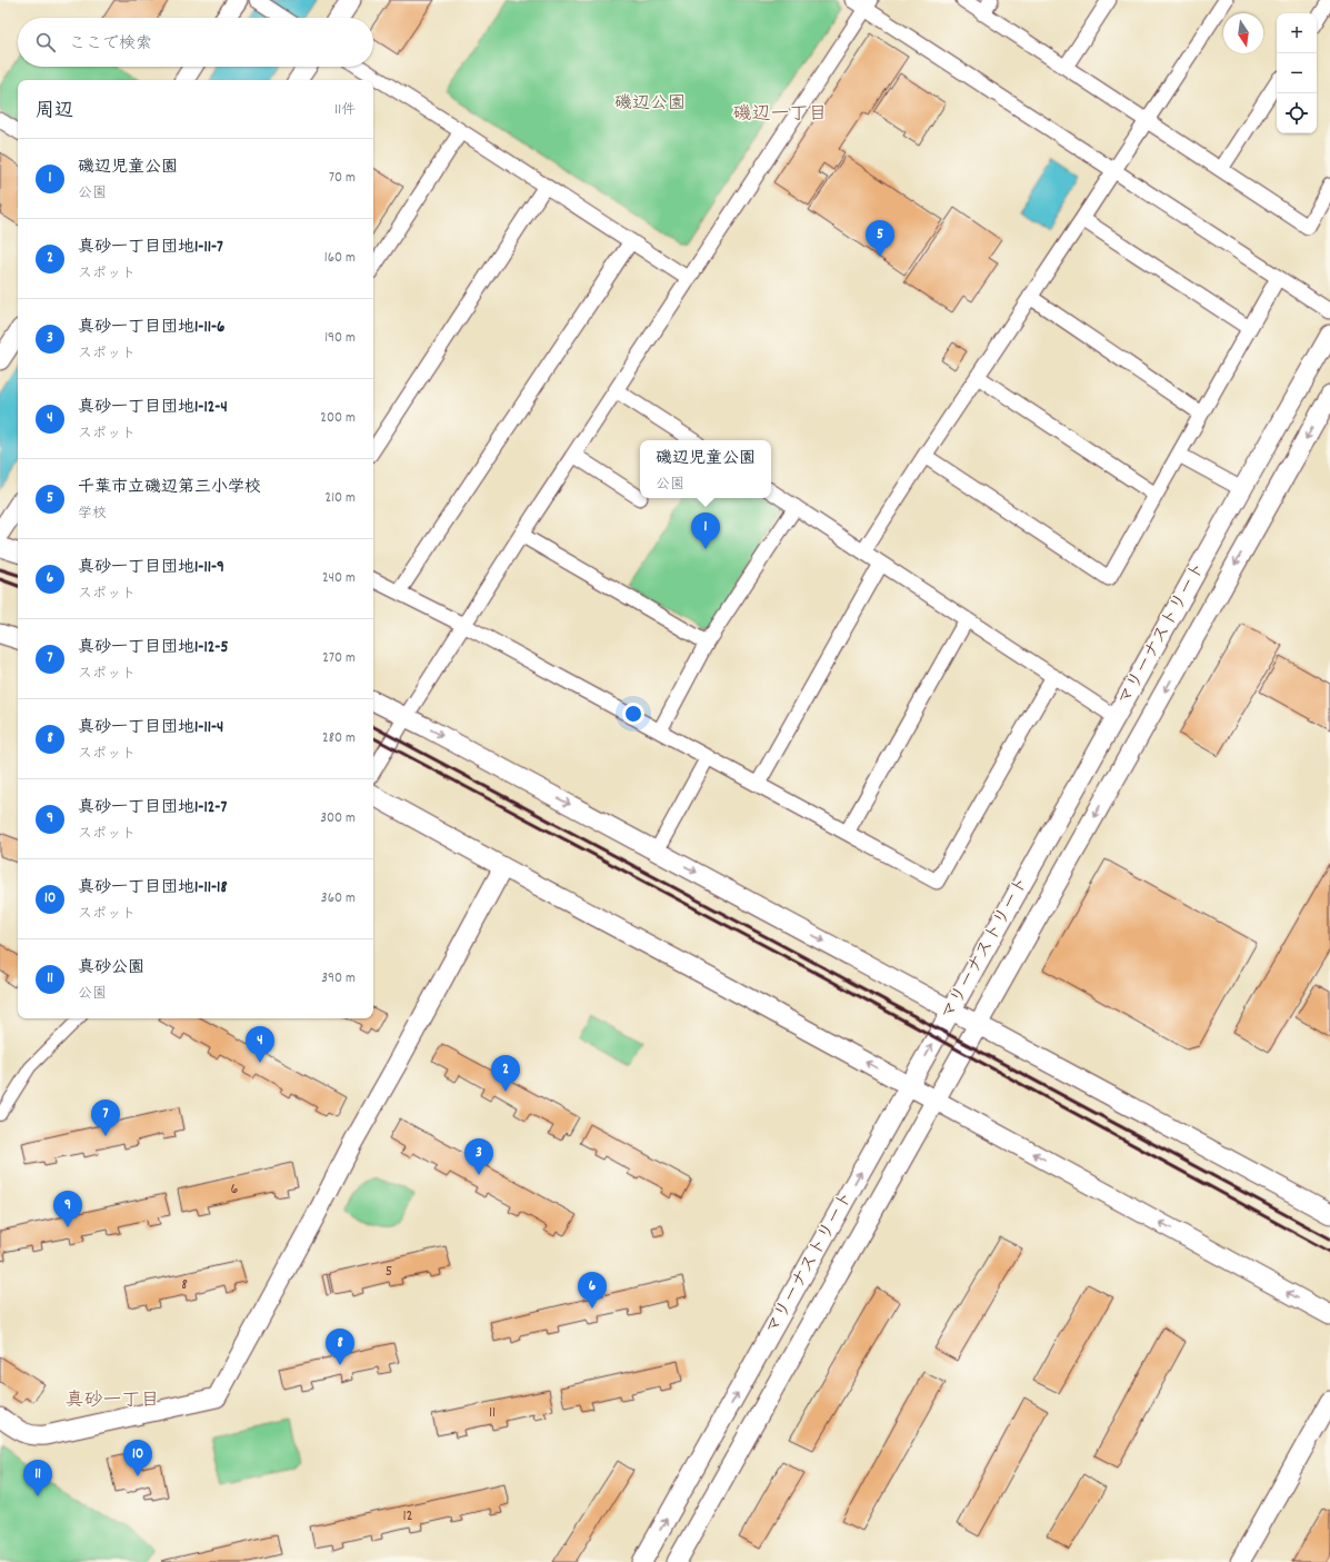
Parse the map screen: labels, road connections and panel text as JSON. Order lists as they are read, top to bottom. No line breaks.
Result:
{"streets":{"street":["マリーナストリート"]},"districts":["磯辺一丁目","真砂一丁目"],"parks":["磯辺公園"],"house_numbers":["6","5","8","11","12"],"north":"bottom","page":{"map_buttons":["+","−"],"search":"ここで検索","heading":["周辺","11件"],"list":[{"mark":"1","name":"磯辺児童公園","note":"公園","value":"70 m"},{"mark":"2","name":"真砂一丁目団地1-11-7","note":"スポット","value":"160 m"},{"mark":"3","name":"真砂一丁目団地1-11-6","note":"スポット","value":"190 m"},{"mark":"4","name":"真砂一丁目団地1-12-4","note":"スポット","value":"200 m"},{"mark":"5","name":"千葉市立磯辺第三小学校","note":"学校","value":"210 m"},{"mark":"6","name":"真砂一丁目団地1-11-9","note":"スポット","value":"240 m"},{"mark":"7","name":"真砂一丁目団地1-12-5","note":"スポット","value":"270 m"},{"mark":"8","name":"真砂一丁目団地1-11-4","note":"スポット","value":"280 m"},{"mark":"9","name":"真砂一丁目団地1-12-7","note":"スポット","value":"300 m"},{"mark":"10","name":"真砂一丁目団地1-11-18","note":"スポット","value":"360 m"},{"mark":"11","name":"真砂公園","note":"公園","value":"390 m"}],"pins":["5","1","4","2","7","3","9","6","8","10","11"],"popup":["磯辺児童公園","公園"]}}
